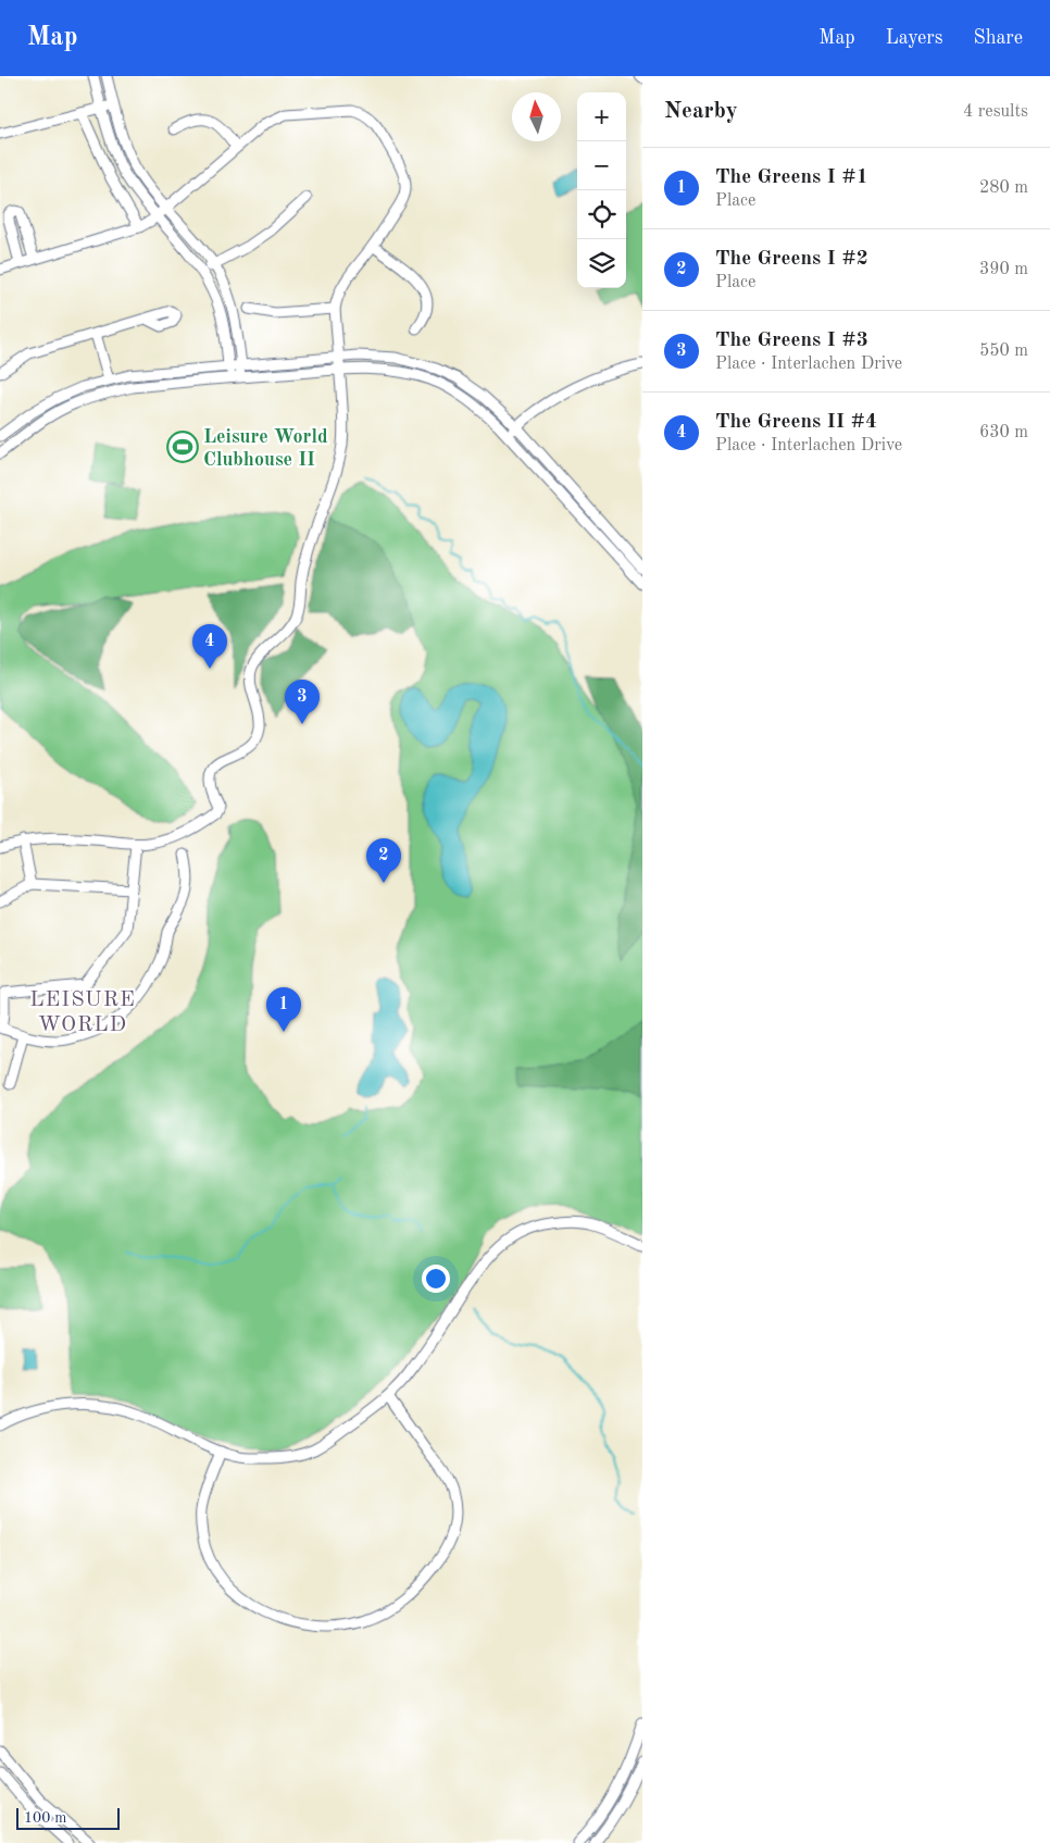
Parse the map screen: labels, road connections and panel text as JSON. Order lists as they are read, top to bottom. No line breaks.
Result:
{"districts":["LEISURE WORLD"],"places":{"sports":["Leisure World Clubhouse II"]},"scale_bar":"100 m","north":"top","page":{"header":"Map","nav":["Map","Layers","Share"],"heading":["Nearby","4 results"],"map_buttons":["+","−"],"list":[{"mark":"1","name":"The Greens I #1","note":"Place","value":"280 m"},{"mark":"2","name":"The Greens I #2","note":"Place","value":"390 m"},{"mark":"3","name":"The Greens I #3","note":"Place · Interlachen Drive","value":"550 m"},{"mark":"4","name":"The Greens II #4","note":"Place · Interlachen Drive","value":"630 m"}],"pins":["4","3","2","1"],"scale":"100 m"}}
